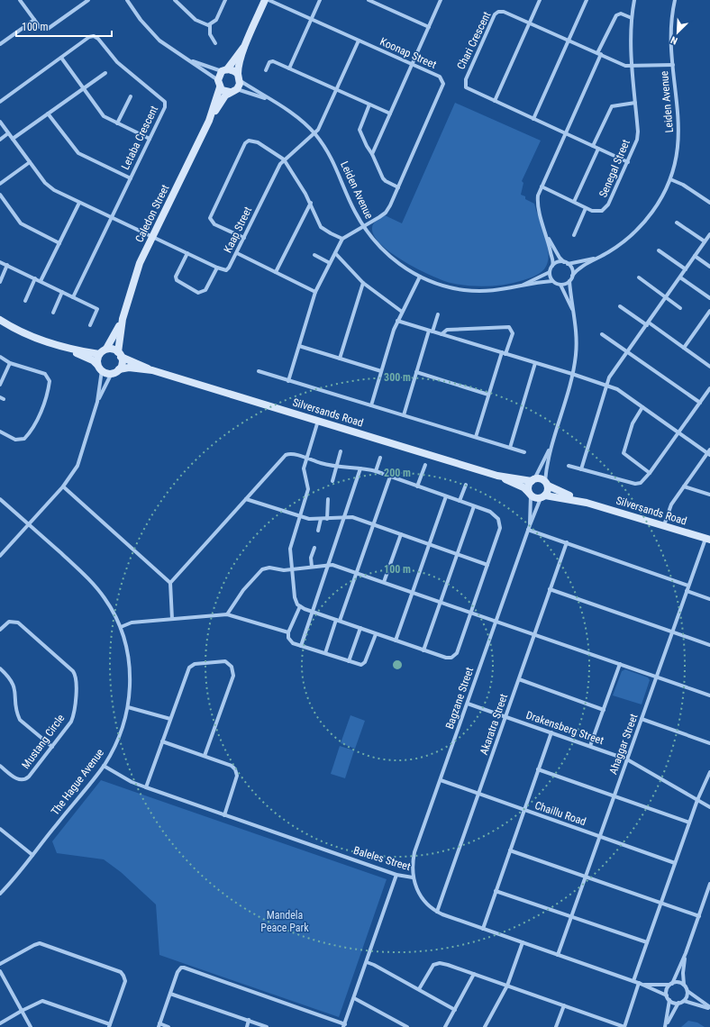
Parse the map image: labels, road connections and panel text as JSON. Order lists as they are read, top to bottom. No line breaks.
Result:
{"streets":{"street":["Chari Crescent","Koonap Street","Leiden Avenue","Letaba Crescent","Senegal Street","Caledon Street","Kaap Street","Silversands Road","Bagzane Street","Akaratra Street","Drakensberg Street","Mustang Circle","Ahaggar Street","The Hague Avenue","Chaillu Road","Baleles Street"]},"crossings":[["Chari Crescent","Leiden Avenue"],["Chari Crescent","Senegal Street"],["Koonap Street","Leiden Avenue"],["Koonap Street","Kaap Street"],["Leiden Avenue","Caledon Street"],["Leiden Avenue","Kaap Street"],["Caledon Street","Silversands Road"],["Silversands Road","Bagzane Street"],["Silversands Road","Ahaggar Street"],["Bagzane Street","Drakensberg Street"],["Bagzane Street","Chaillu Road"],["Bagzane Street","Baleles Street"],["Akaratra Street","Drakensberg Street"],["Akaratra Street","Chaillu Road"],["Akaratra Street","Baleles Street"],["Drakensberg Street","Ahaggar Street"],["Ahaggar Street","Chaillu Road"],["Ahaggar Street","Baleles Street"],["The Hague Avenue","Baleles Street"]],"parks":["Mandela Peace Park"],"scale_bar":"100 m","north":"bottom left","rings":["300 m","200 m","100 m"]}
